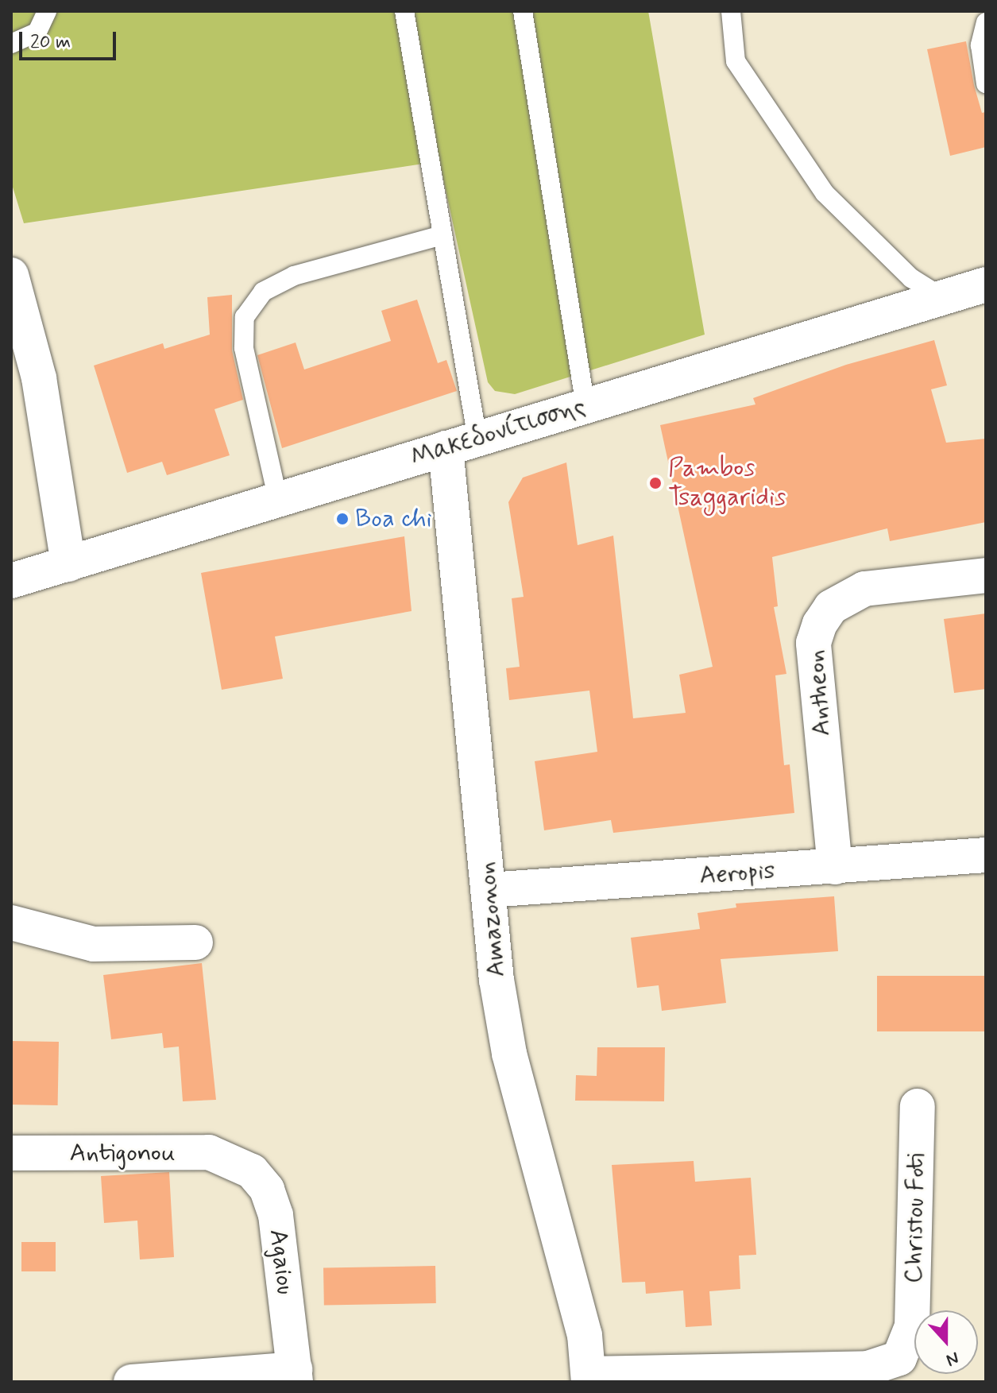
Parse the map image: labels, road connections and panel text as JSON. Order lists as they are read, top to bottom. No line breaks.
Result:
{"streets":{"street":["Μακεδονίτισσης","Antheon","Aeropis","Amazonon","Antigonou","Christou Foti","Agaiou"]},"crossings":[["Μακεδονίτισσης","Amazonon"],["Antheon","Aeropis"],["Aeropis","Amazonon"],["Amazonon","Christou Foti"],["Antigonou","Agaiou"]],"places":["Pambos Tsaggaridis","Boa chi"],"scale_bar":"20 m","north":"bottom"}
